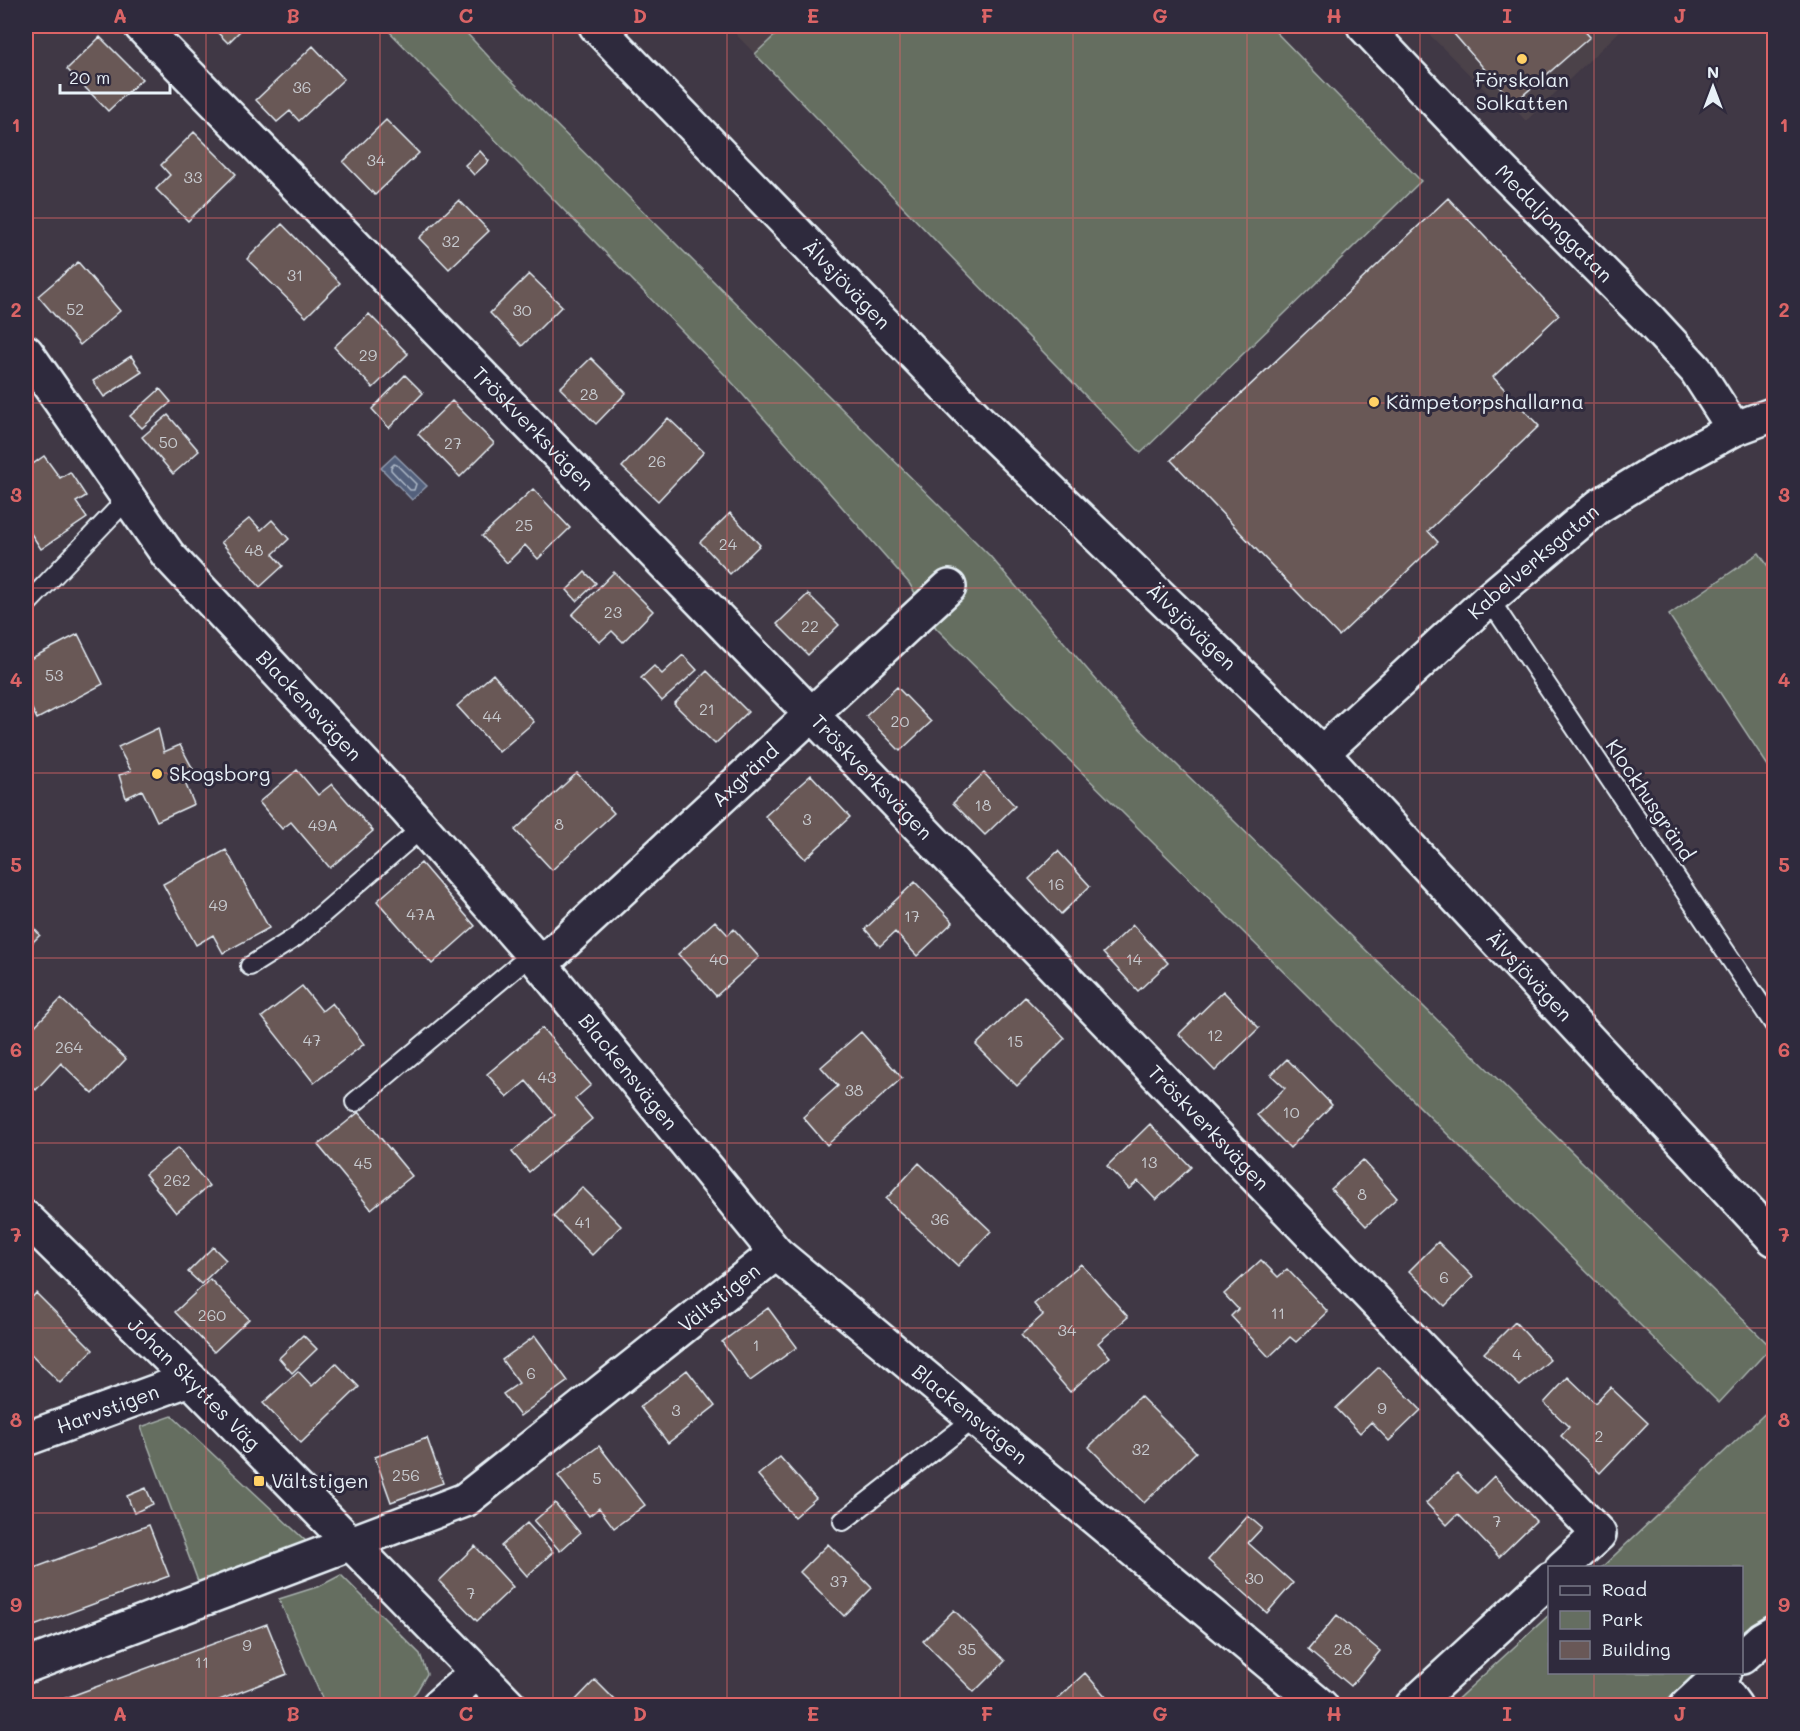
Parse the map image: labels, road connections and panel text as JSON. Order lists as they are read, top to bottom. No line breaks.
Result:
{"streets":{"street":["Medaljonggatan","Älvsjövägen","Tröskverksvägen","Kabelverksgatan","Blackensvägen","Axgränd","Vältstigen","Johan Skyttes Väg","Harvstigen"],"lane":["Klockhusgränd"]},"crossings":[["Medaljonggatan","Kabelverksgatan"],["Älvsjövägen","Kabelverksgatan"],["Tröskverksvägen","Axgränd"],["Kabelverksgatan","Klockhusgränd"],["Blackensvägen","Axgränd"],["Blackensvägen","Vältstigen"],["Vältstigen","Johan Skyttes Väg"],["Johan Skyttes Väg","Harvstigen"]],"places":{"other":["Förskolan Solkatten","Kämpetorpshallarna","Skogsborg"],"transit":["Vältstigen"]},"house_numbers":["36","34","33","32","31","52","30","29","28","50","27","26","25","24","48","23","22","53","21","44","20","18","3","8","49A","16","49","47A","17","40","14","12","47","15","264","43","38","10","13","45","262","8","36","41","6","11","260","34","1","4","6","9","3","2","32","256","5","7","30","37","7","9","35","28","11"],"legend":["Road","Park","Building"],"scale_bar":"20 m","north":"top","grid":{"columns":["A","B","C","D","E","F","G","H","I","J"],"rows":["1","2","3","4","5","6","7","8","9"]}}
